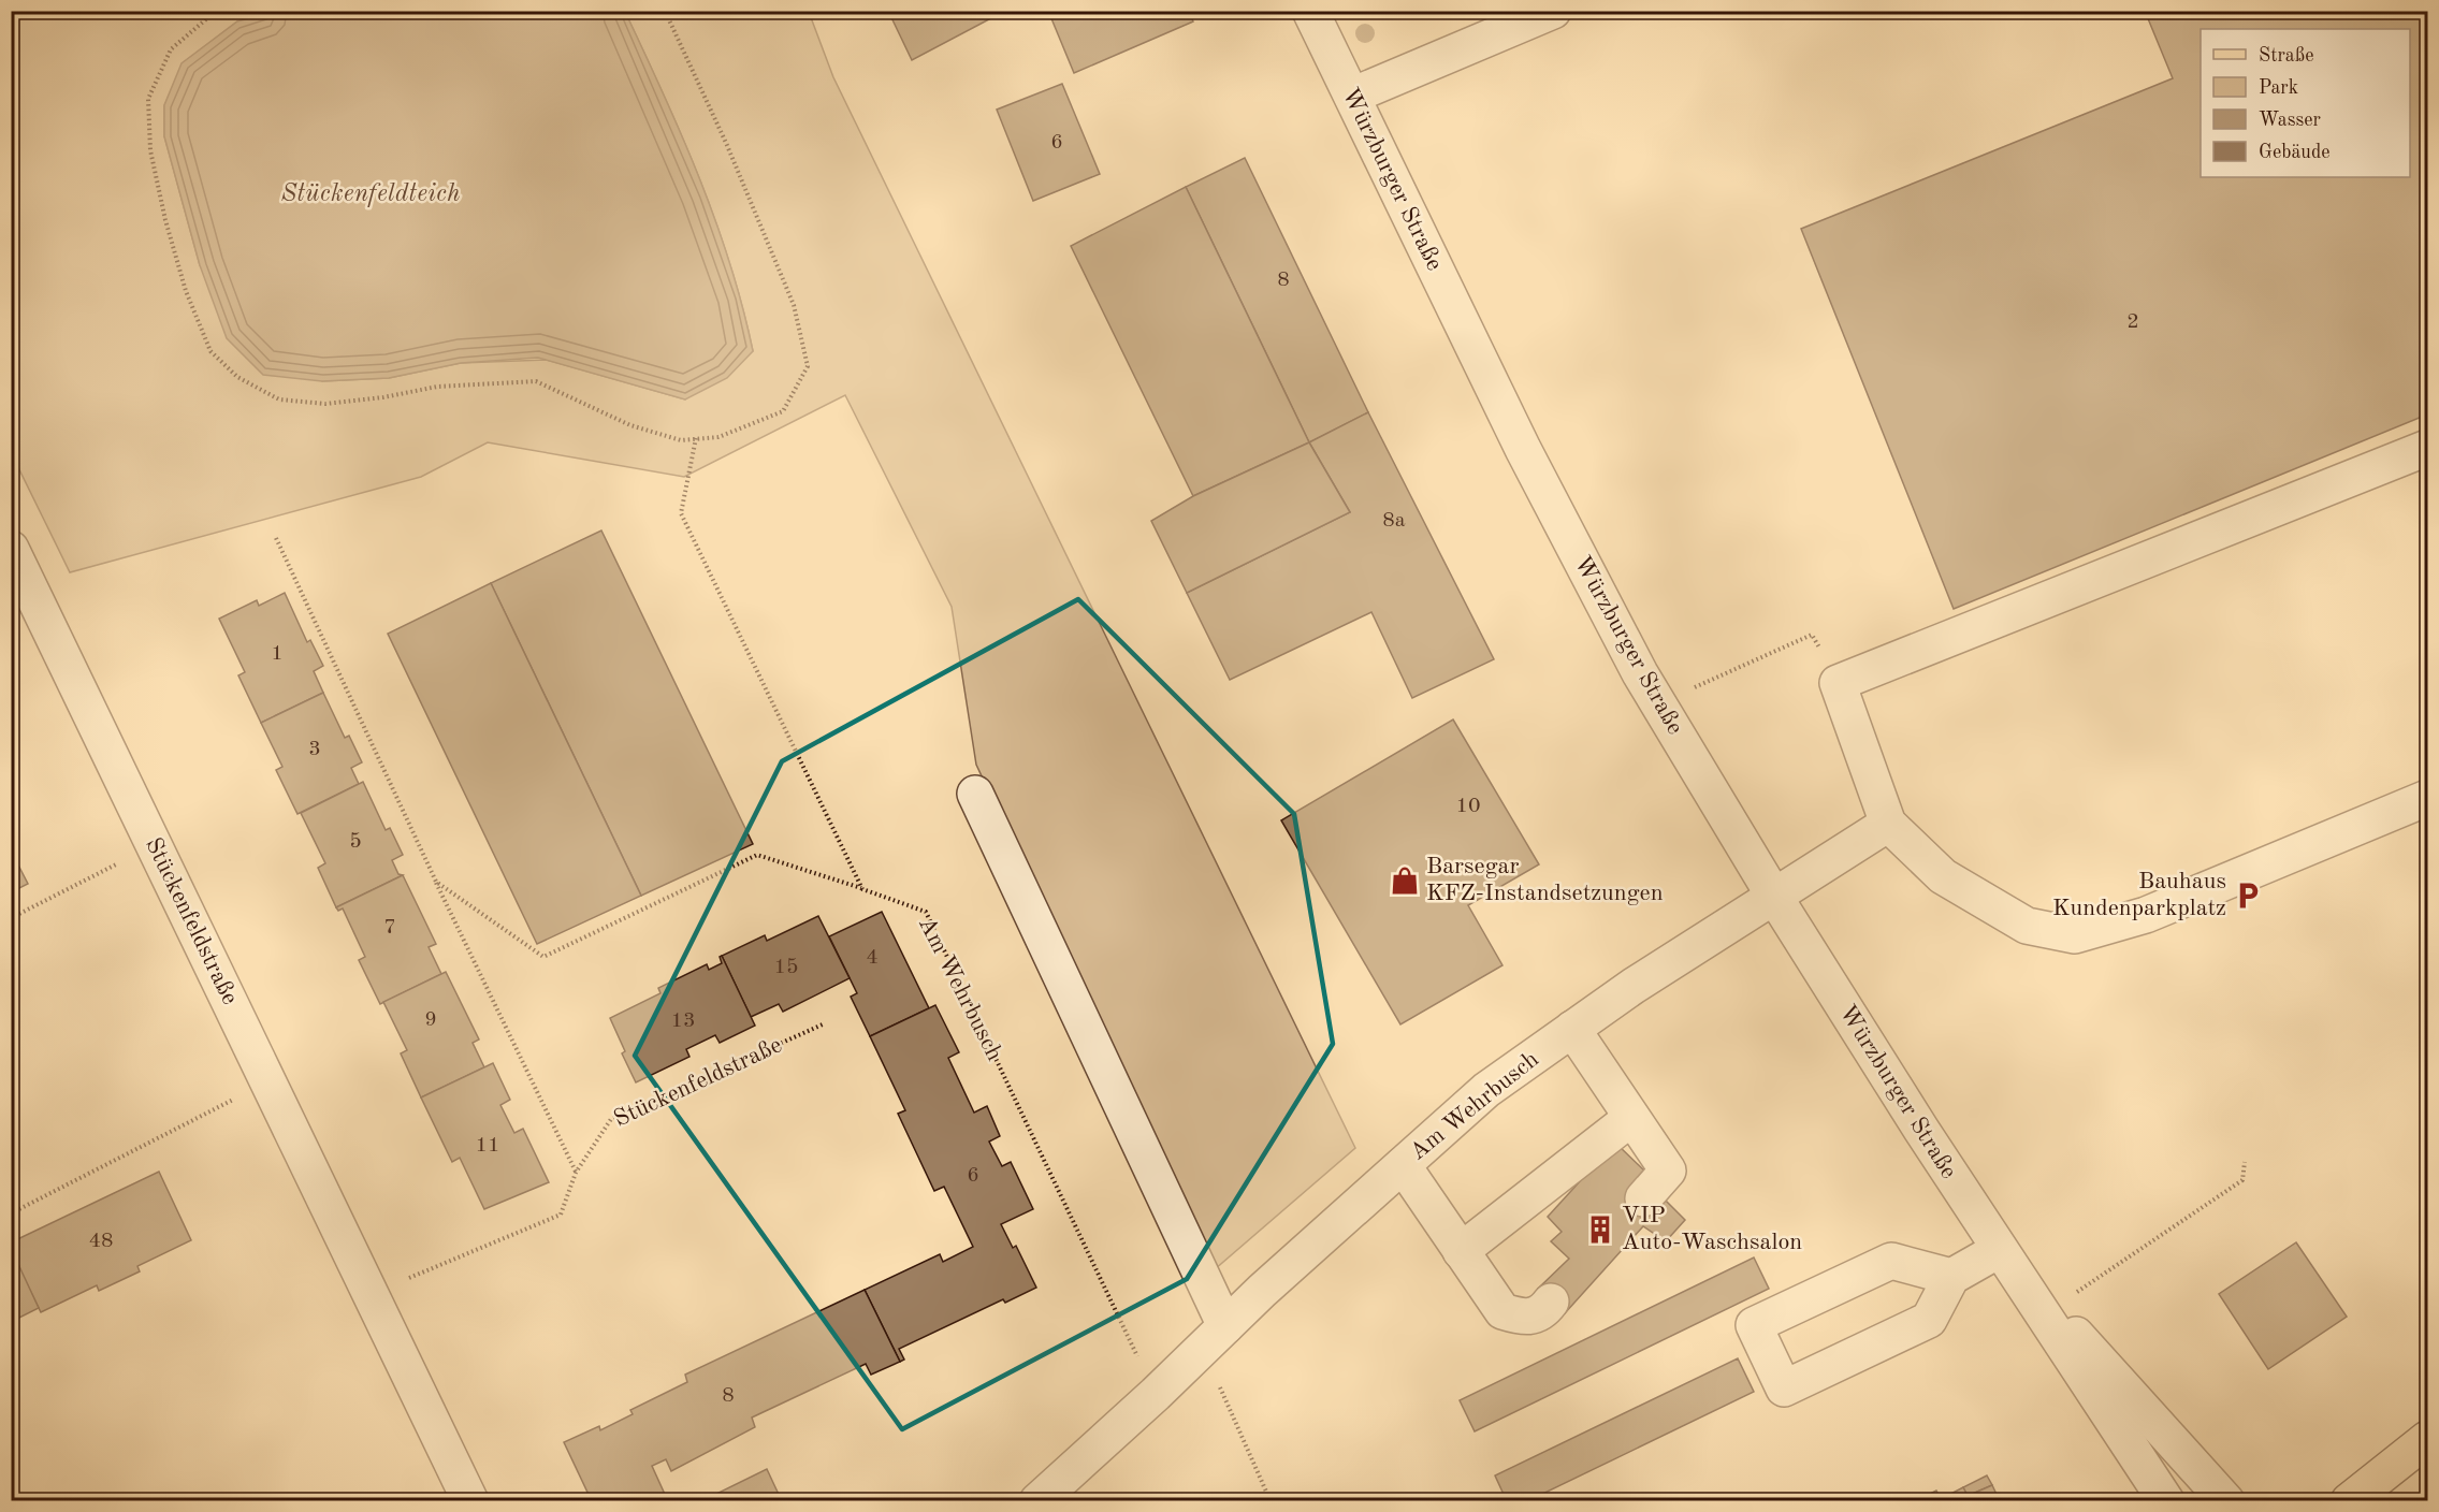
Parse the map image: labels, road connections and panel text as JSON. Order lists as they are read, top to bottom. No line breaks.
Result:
{"streets":{"street":["Würzburger Straße","Stückenfeldstraße","Am Wehrbusch"]},"crossings":[["Würzburger Straße","Am Wehrbusch"]],"water":["Stückenfeldteich"],"places":{"shop":["Barsegar KFZ-Instandsetzungen"],"parking":["Bauhaus Kundenparkplatz"],"building":["VIP Auto-Waschsalon"]},"house_numbers":["6","8","2","8a","1","3","10","5","7","4","15","9","13","11","6","48","8"],"legend":["Straße","Park","Wasser","Gebäude"]}
